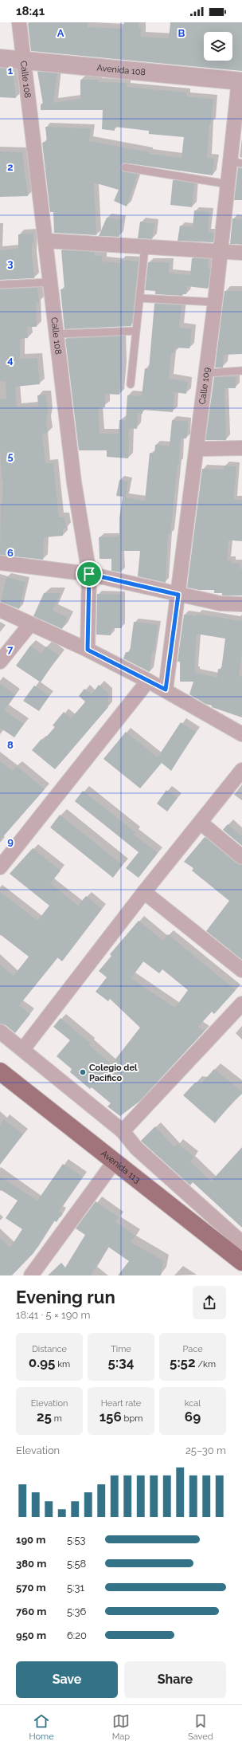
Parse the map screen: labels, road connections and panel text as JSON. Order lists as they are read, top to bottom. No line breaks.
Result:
{"streets":{"main road":["Avenida 113"],"street":["Avenida 108","Calle 108","Calle 109"]},"crossings":[["Avenida 108","Calle 108"],["Avenida 108","Calle 109"]],"places":["Colegio del Pacifico"],"page":{"status":"18:41","heading":["Evening run","18:41 · 5 × 190 m"],"stats":[["Distance","0.95 km"],["Time","5:34"],["Pace","5:52 /km"],["Elevation","25 m"],["Heart rate","156 bpm"],["kcal","69"]],"chart":["Elevation","25–30 m"],"list":[{"name":"190 m","note":"5:53"},{"name":"380 m","note":"5:58"},{"name":"570 m","note":"5:31"},{"name":"760 m","note":"5:36"},{"name":"950 m","note":"6:20"}],"buttons":["Save","Share"],"tabs":["Home","Map","Saved"]},"grid":{"columns":["A","B"],"rows":["1","2","3","4","5","6","7","8","9"]}}
